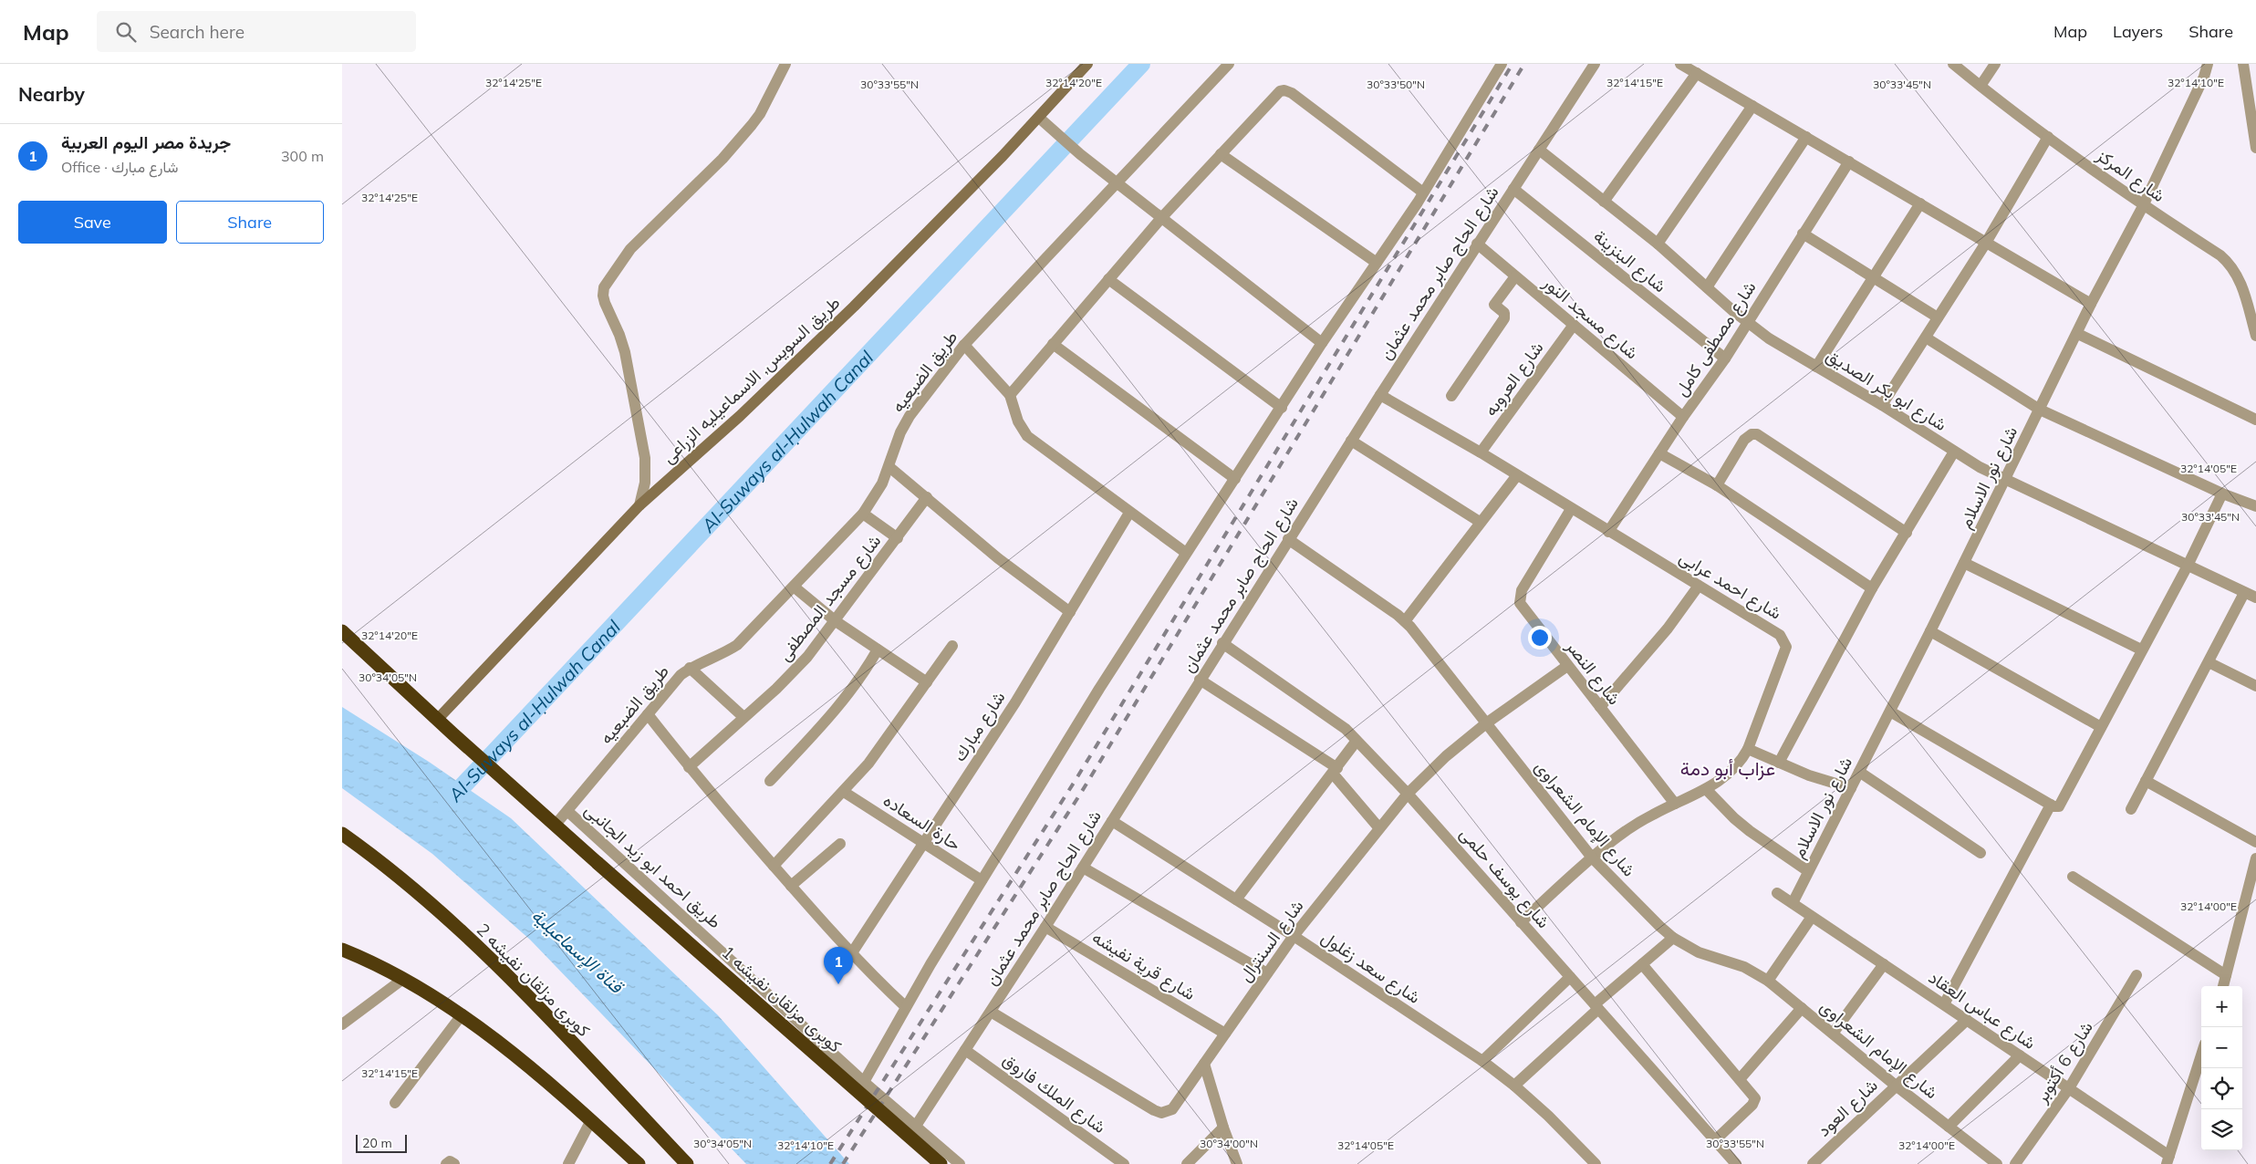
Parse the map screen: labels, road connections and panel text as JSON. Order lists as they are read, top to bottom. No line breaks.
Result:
{"streets":{"highway":["كوبرى مزلقان نفيشه 2","كوبرى مزلقان نفيشه 1"],"main road":["طريق السويس, الاسماعيليه الزراعى"],"street":["شارع المركز","شارع البنزينة","شارع الحاج صابر محمد عثمان","شارع مسجد النور","شارع مصطفى كامل","طريق الضبعيه","شارع العروبه","شارع ابو بكر الصديق","شارع نور الاسلام","شارع احمد عرابى","شارع مسجد المصطفى","شارع النصر","شارع مبارك","شارع الإمام الشعراوى","حارة السعاده","طريق احمد ابو زيد الجانبى","شارع يوسف حلمى","شارع السنترال","شارع قرية نفيشه","شارع سعد زغلول","شارع عباس العقاد","شارع 6 أكتوبر","شارع الملك فاروق","شارع العود"]},"crossings":[["شارع المركز","شارع نور الاسلام"],["شارع البنزينة","شارع الحاج صابر محمد عثمان"],["شارع البنزينة","شارع مصطفى كامل"],["شارع الحاج صابر محمد عثمان","شارع مسجد النور"],["شارع الحاج صابر محمد عثمان","شارع ابو بكر الصديق"],["شارع الحاج صابر محمد عثمان","شارع احمد عرابى"],["شارع الحاج صابر محمد عثمان","شارع الإمام الشعراوى"],["شارع الحاج صابر محمد عثمان","طريق احمد ابو زيد الجانبى"],["شارع الحاج صابر محمد عثمان","شارع يوسف حلمى"],["شارع الحاج صابر محمد عثمان","شارع السنترال"],["شارع الحاج صابر محمد عثمان","شارع قرية نفيشه"],["شارع الحاج صابر محمد عثمان","شارع سعد زغلول"],["شارع الحاج صابر محمد عثمان","شارع الملك فاروق"],["شارع مسجد النور","شارع مصطفى كامل"],["شارع مسجد النور","شارع العروبه"],["شارع مصطفى كامل","شارع ابو بكر الصديق"],["شارع مصطفى كامل","شارع احمد عرابى"],["طريق الضبعيه","طريق احمد ابو زيد الجانبى"],["طريق الضبعيه","كوبرى مزلقان نفيشه 1"],["شارع العروبه","شارع احمد عرابى"],["طريق السويس, الاسماعيليه الزراعى","كوبرى مزلقان نفيشه 1"],["شارع ابو بكر الصديق","شارع نور الاسلام"],["شارع نور الاسلام","شارع عباس العقاد"],["شارع احمد عرابى","شارع النصر"],["شارع احمد عرابى","شارع الإمام الشعراوى"],["شارع احمد عرابى","شارع يوسف حلمى"],["شارع النصر","شارع السنترال"],["شارع مبارك","حارة السعاده"],["شارع الإمام الشعراوى","شارع السنترال"],["شارع الإمام الشعراوى","شارع العود"],["شارع يوسف حلمى","شارع السنترال"],["شارع السنترال","شارع قرية نفيشه"],["شارع السنترال","شارع سعد زغلول"],["شارع عباس العقاد","شارع 6 أكتوبر"],["شارع عباس العقاد","شارع العود"]],"districts":["عزاب أبو دمة"],"water":["Al-Suways al-Ḥulwah Canal","قناة الإسماعيلية"],"scale_bar":"20 m","page":{"header":"Map","search":"Search here","nav":["Map","Layers","Share"],"heading":"Nearby","list":[{"mark":"1","name":"جريدة مصر اليوم العربية","note":"Office · شارع مبارك","value":"300 m"}],"buttons":["Save","Share"],"pins":"1","map_buttons":["+","−"],"scale":"20 m"},"coordinates":["32°14'25\"E","32°14'20\"E","32°14'10\"E","32°14'15\"E","30°33'55\"N","30°33'50\"N","30°33'45\"N","32°14'05\"E","30°34'05\"N","32°14'00\"E","30°34'00\"N"]}
